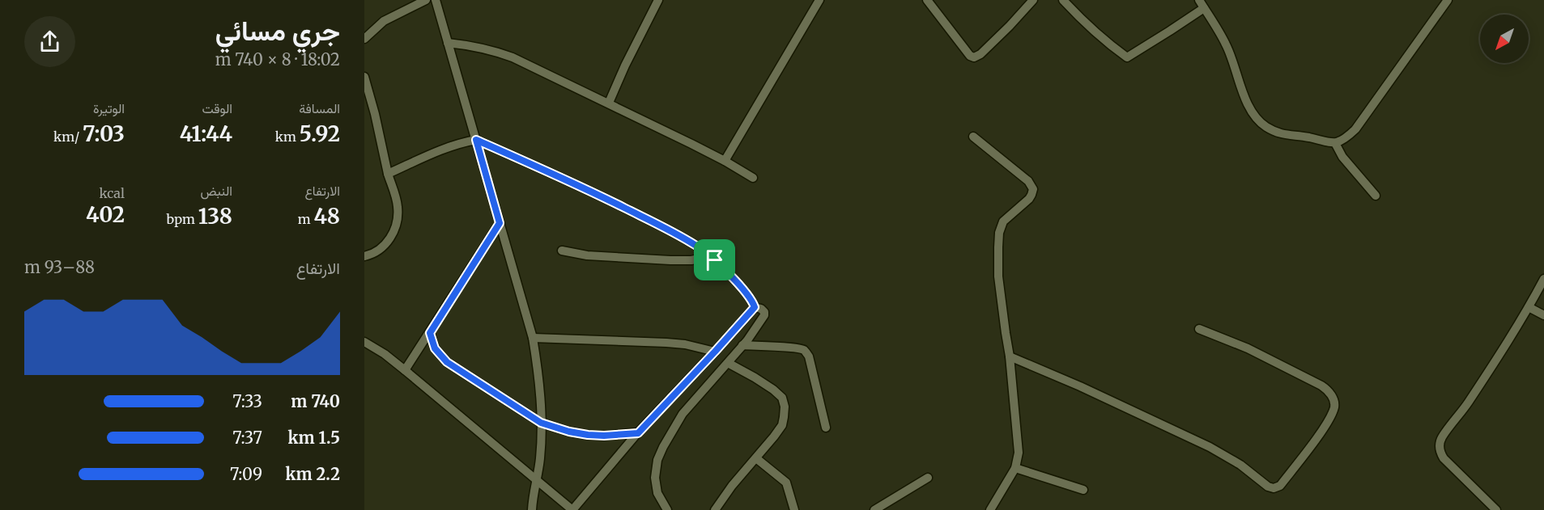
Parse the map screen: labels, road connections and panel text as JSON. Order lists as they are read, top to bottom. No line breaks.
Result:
{"north":"bottom left","page":{"heading":["جري مسائي","18:02 · 8 × 740 m"],"stats":[["المسافة","5.92 km"],["الوقت","41:44"],["الوتيرة","7:03 /km"],["الارتفاع","48 m"],["النبض","138 bpm"],["kcal","402"]],"chart":["الارتفاع","88–93 m"],"list":[{"name":"740 m","note":"7:33"},{"name":"1.5 km","note":"7:37"},{"name":"2.2 km","note":"7:09"}]}}
